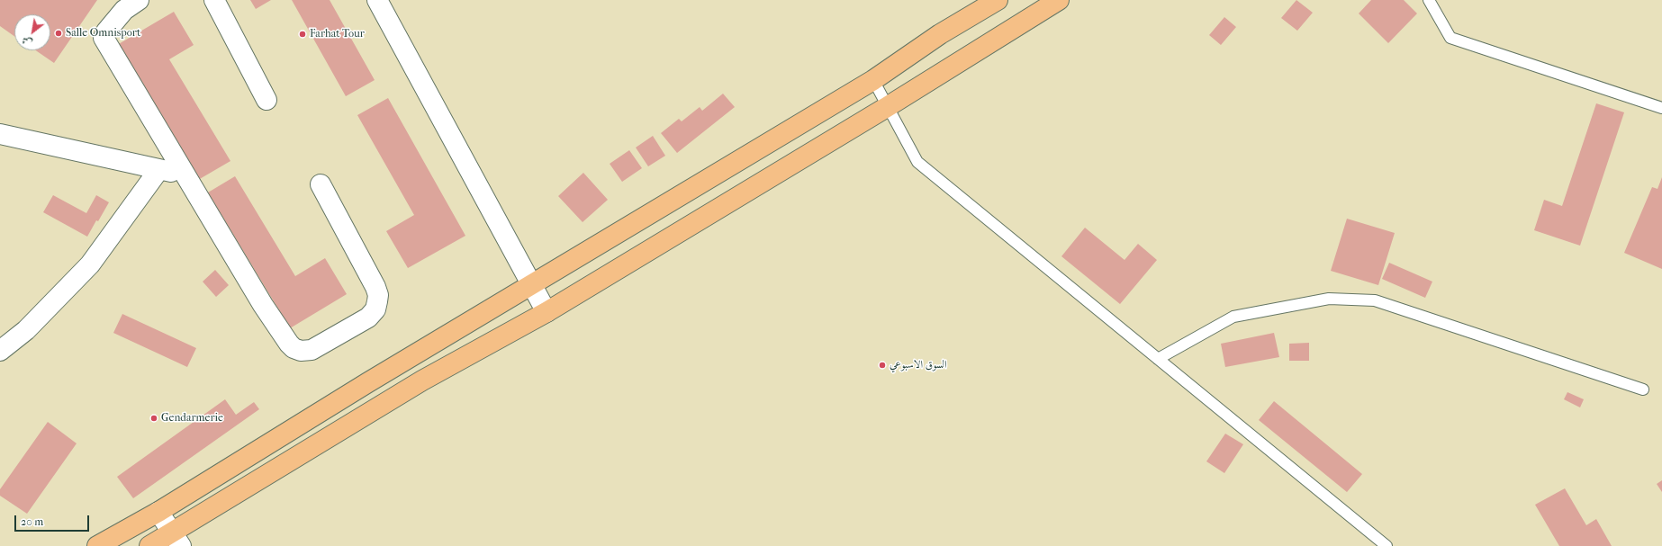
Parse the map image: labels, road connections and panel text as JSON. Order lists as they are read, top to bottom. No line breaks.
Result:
{"places":["Salle Omnisport","Farhat Tour","السوق الاسبوعي","Gendarmerie"],"scale_bar":"20 m","north":"bottom left"}
